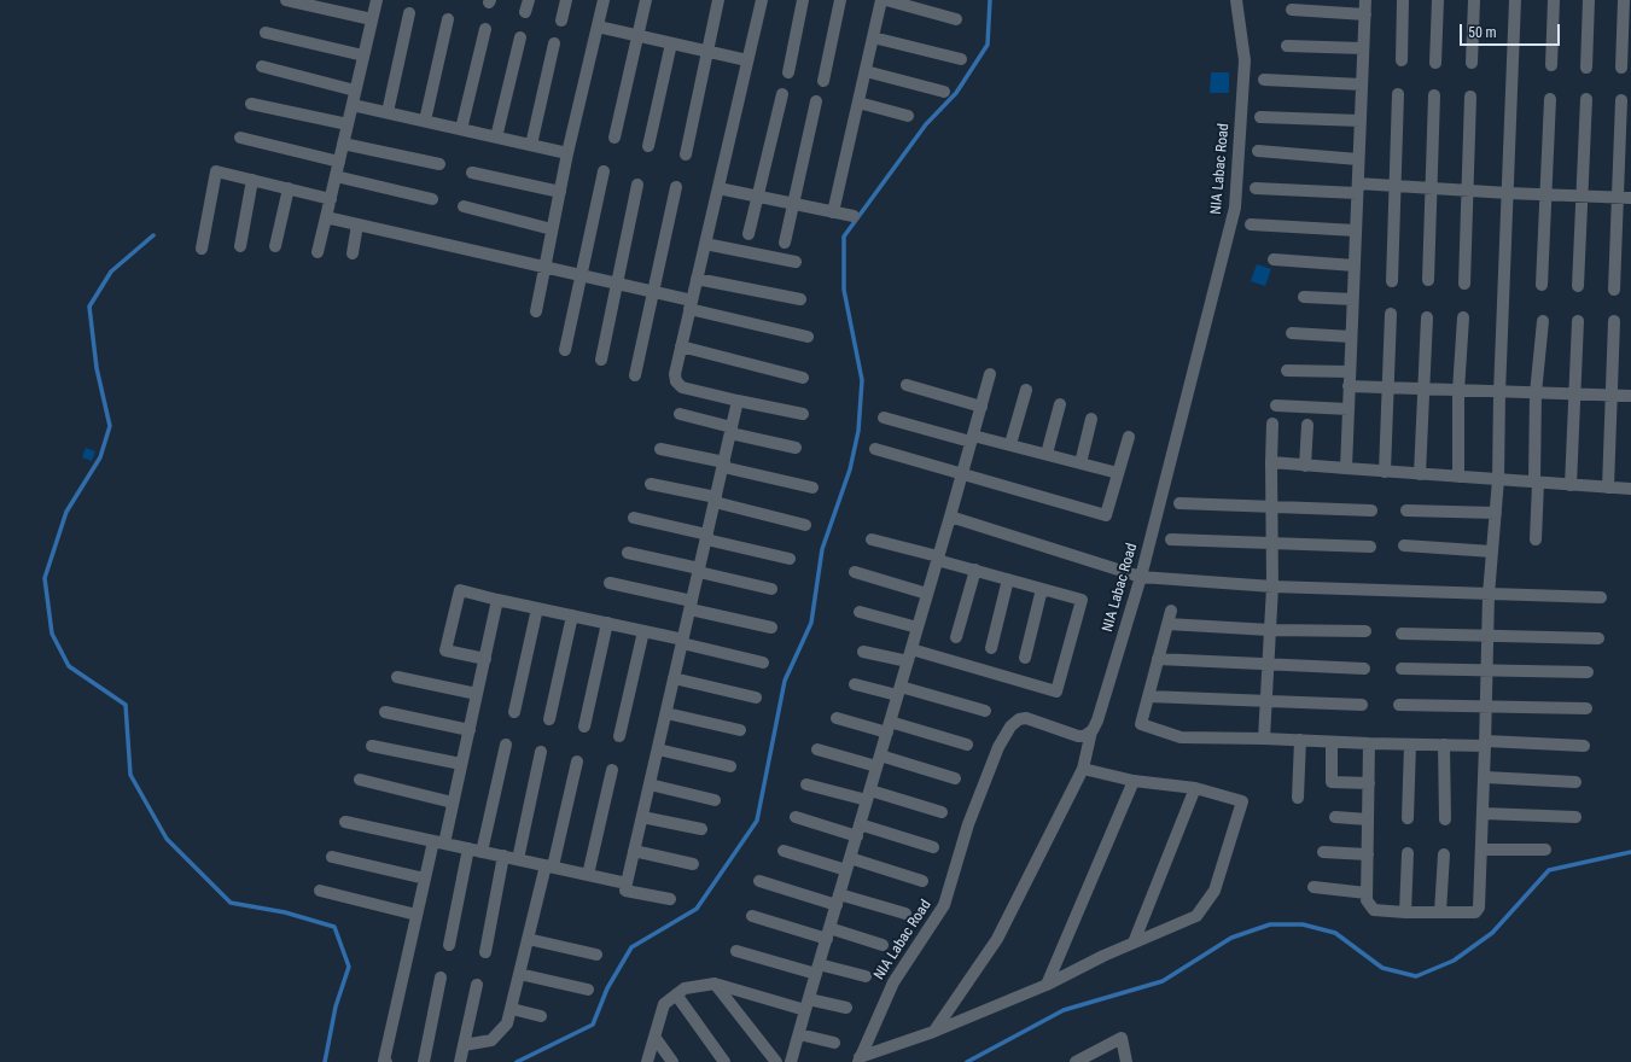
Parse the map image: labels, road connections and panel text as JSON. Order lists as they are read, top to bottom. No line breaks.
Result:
{"streets":{"street":["NIA Labac Road"]},"scale_bar":"50 m"}
